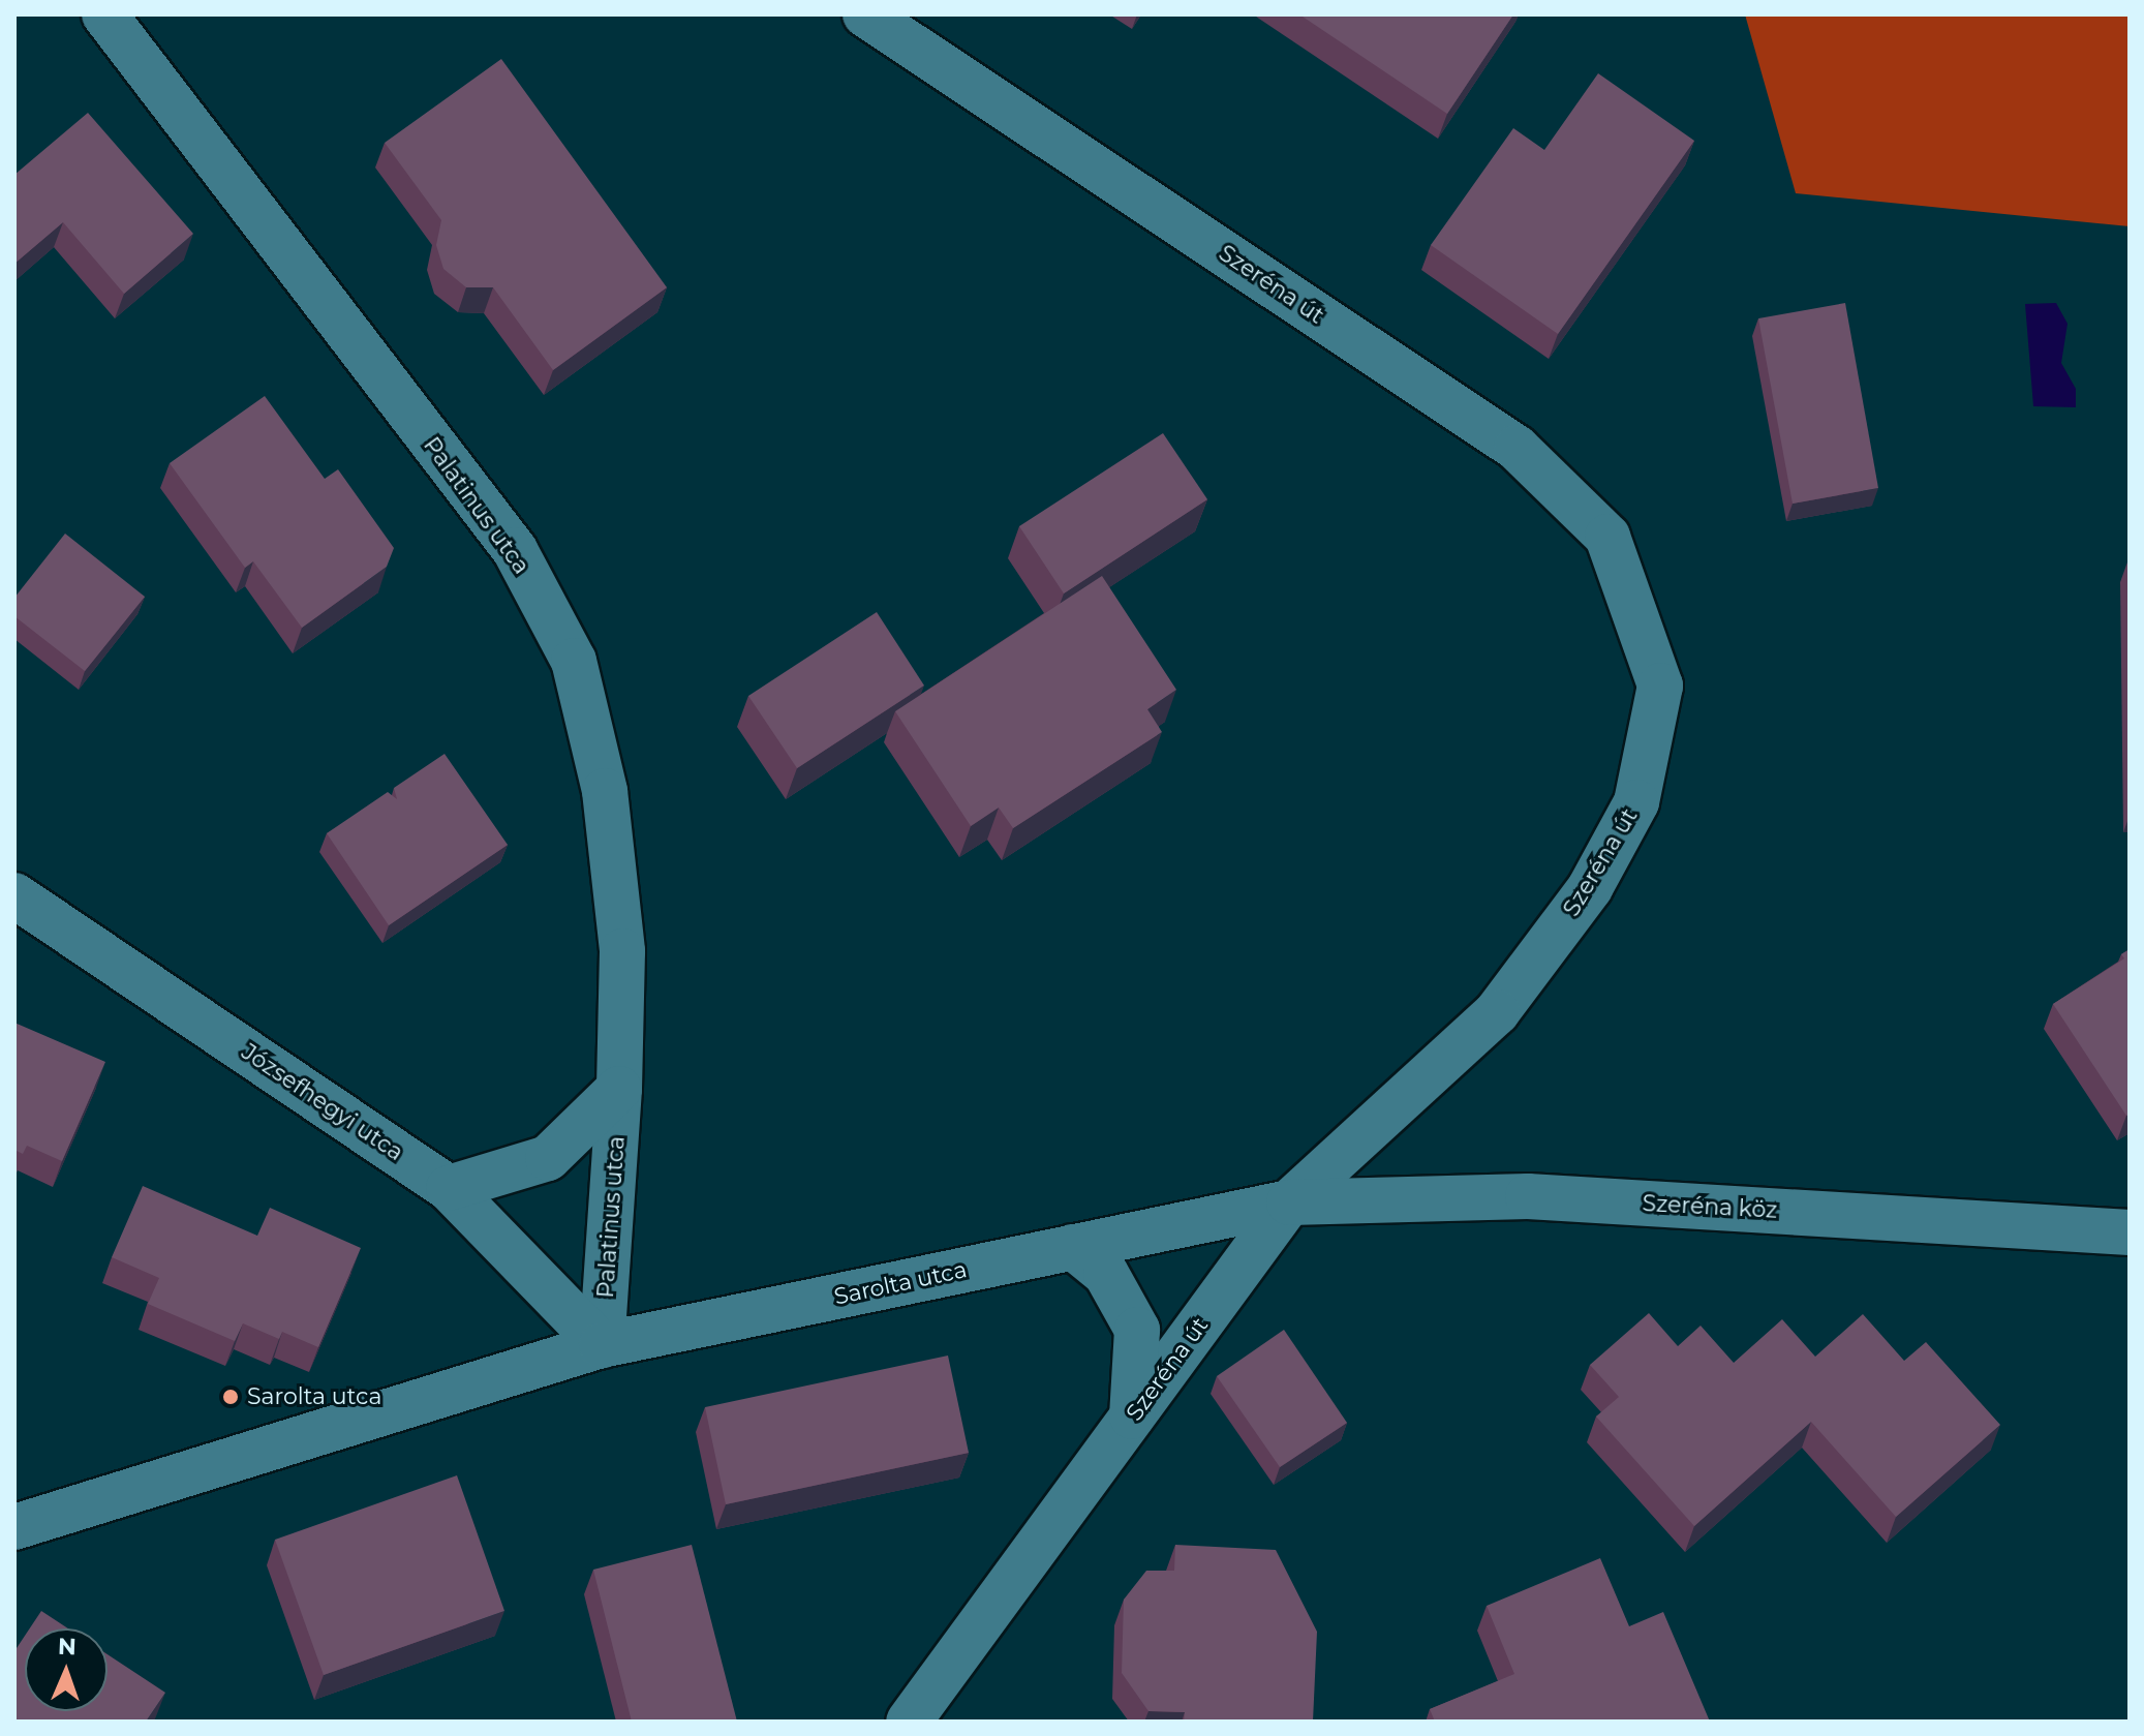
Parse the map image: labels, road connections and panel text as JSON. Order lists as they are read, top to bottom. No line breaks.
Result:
{"streets":{"street":["Szeréna út","Palatinus utca","Józsefhegyi utca","Szeréna köz","Sarolta utca"]},"crossings":[["Szeréna út","Szeréna köz"],["Szeréna út","Sarolta utca"],["Palatinus utca","Józsefhegyi utca"],["Palatinus utca","Sarolta utca"],["Józsefhegyi utca","Sarolta utca"],["Szeréna köz","Sarolta utca"]],"places":["Sarolta utca"],"north":"top"}
